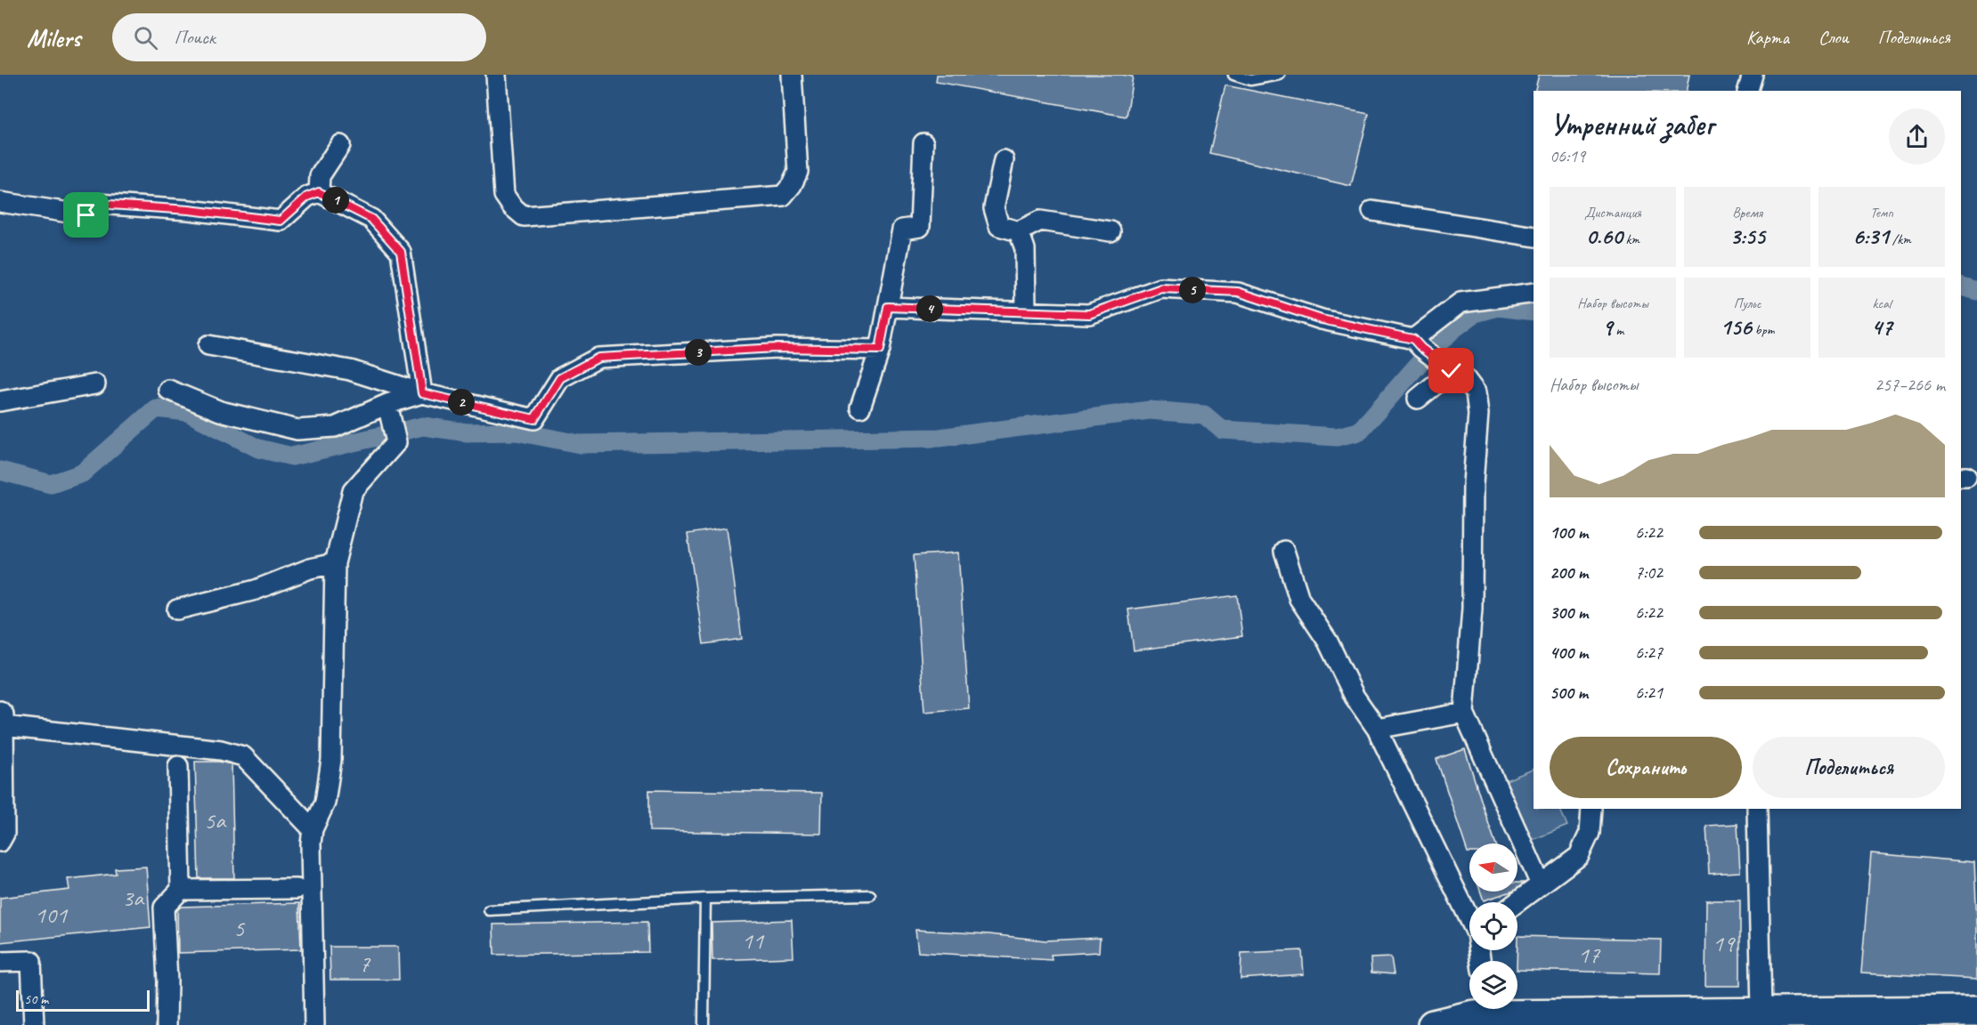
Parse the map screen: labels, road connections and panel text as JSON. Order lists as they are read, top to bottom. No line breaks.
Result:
{"house_numbers":["5а","3а","101","5","11","19","17","7"],"scale_bar":"50 m","north":"left","page":{"header":"Milers","search":"Поиск","nav":["Карта","Слои","Поделиться"],"heading":["Утренний забег","06:19"],"stats":[["Дистанция","0.60 km"],["Время","3:55"],["Темп","6:31 /km"],["Набор высоты","9 m"],["Пульс","156 bpm"],["kcal","47"]],"pins":["1","5","4","3","2"],"chart":["Набор высоты","257–266 m"],"list":[{"name":"100 m","note":"6:22"},{"name":"200 m","note":"7:02"},{"name":"300 m","note":"6:22"},{"name":"400 m","note":"6:27"},{"name":"500 m","note":"6:21"}],"buttons":["Сохранить","Поделиться"],"scale":"50 m"}}
